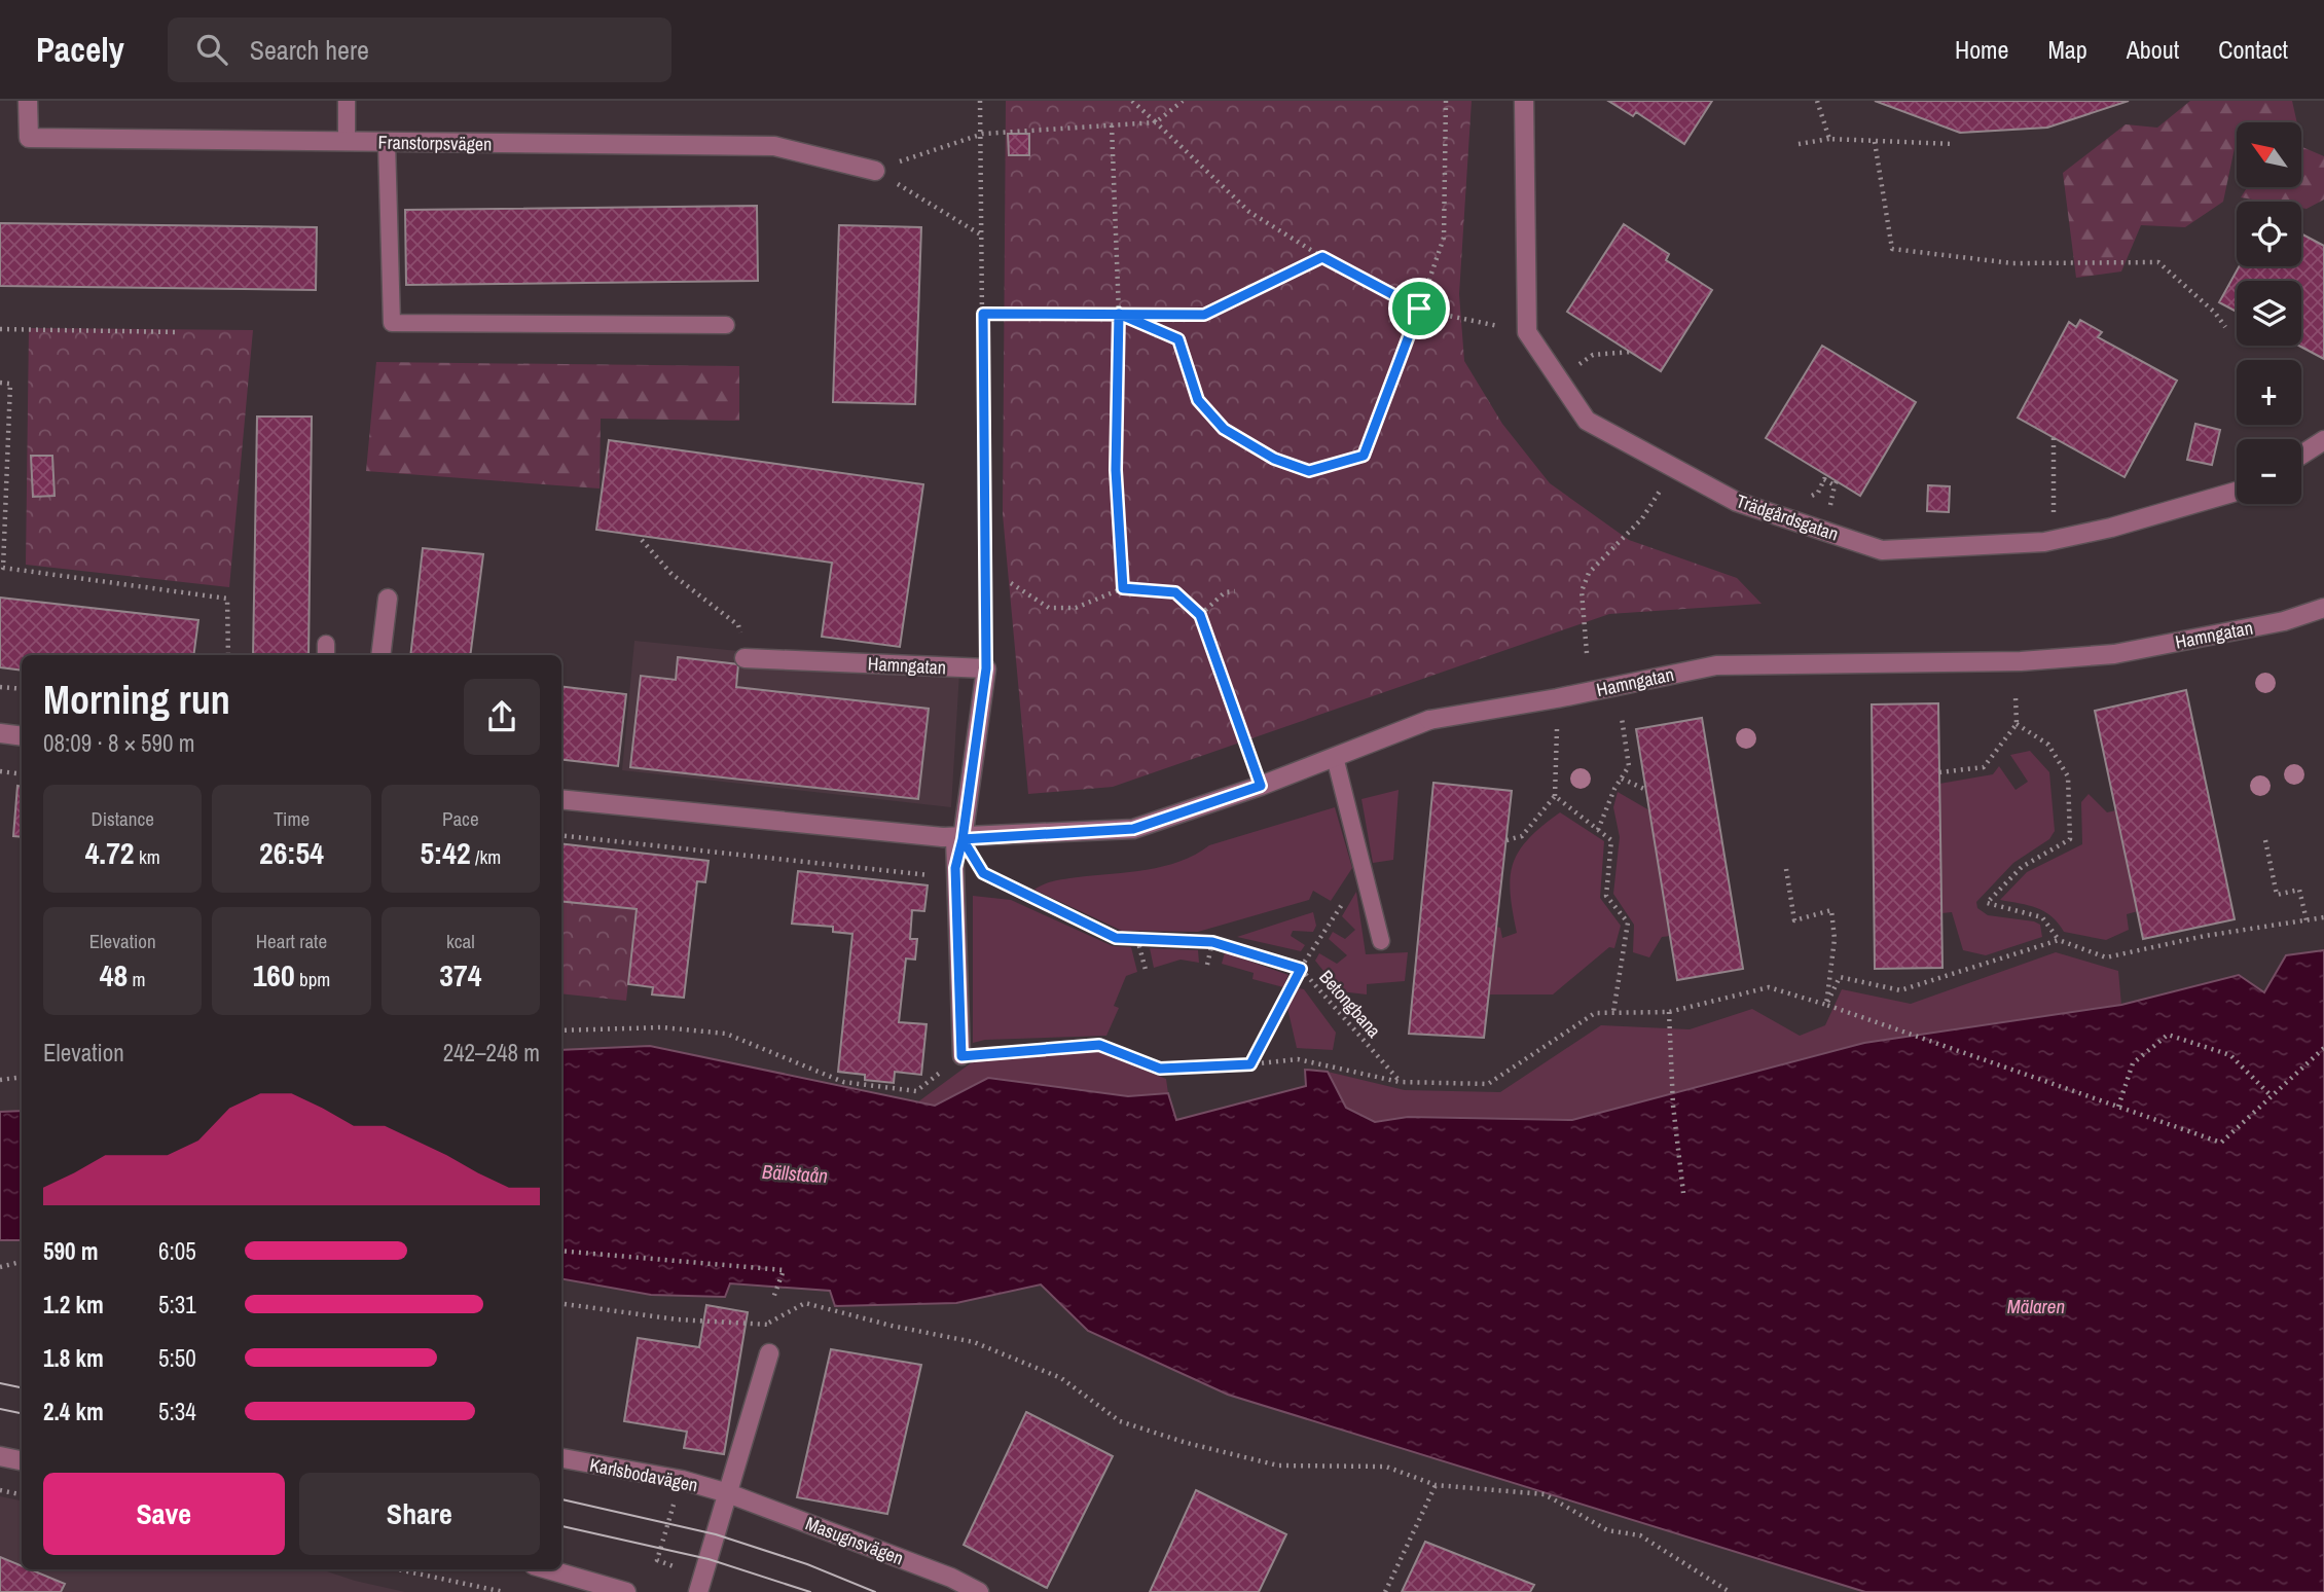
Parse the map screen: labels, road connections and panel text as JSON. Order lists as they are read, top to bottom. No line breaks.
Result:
{"streets":{"street":["Franstorpsvägen","Trädgårdsgatan","Hamngatan","Karlsbodavägen","Masugnsvägen"],"path":["Betongbana"]},"crossings":[["Hamngatan","Betongbana"],["Karlsbodavägen","Masugnsvägen"]],"water":["Bällstaån","Mälaren"],"north":"top left","page":{"header":"Pacely","search":"Search here","nav":["Home","Map","About","Contact"],"map_buttons":["+","−"],"heading":["Morning run","08:09 · 8 × 590 m"],"stats":[["Distance","4.72 km"],["Time","26:54"],["Pace","5:42 /km"],["Elevation","48 m"],["Heart rate","160 bpm"],["kcal","374"]],"chart":["Elevation","242–248 m"],"list":[{"name":"590 m","note":"6:05"},{"name":"1.2 km","note":"5:31"},{"name":"1.8 km","note":"5:50"},{"name":"2.4 km","note":"5:34"}],"buttons":["Save","Share"]}}
